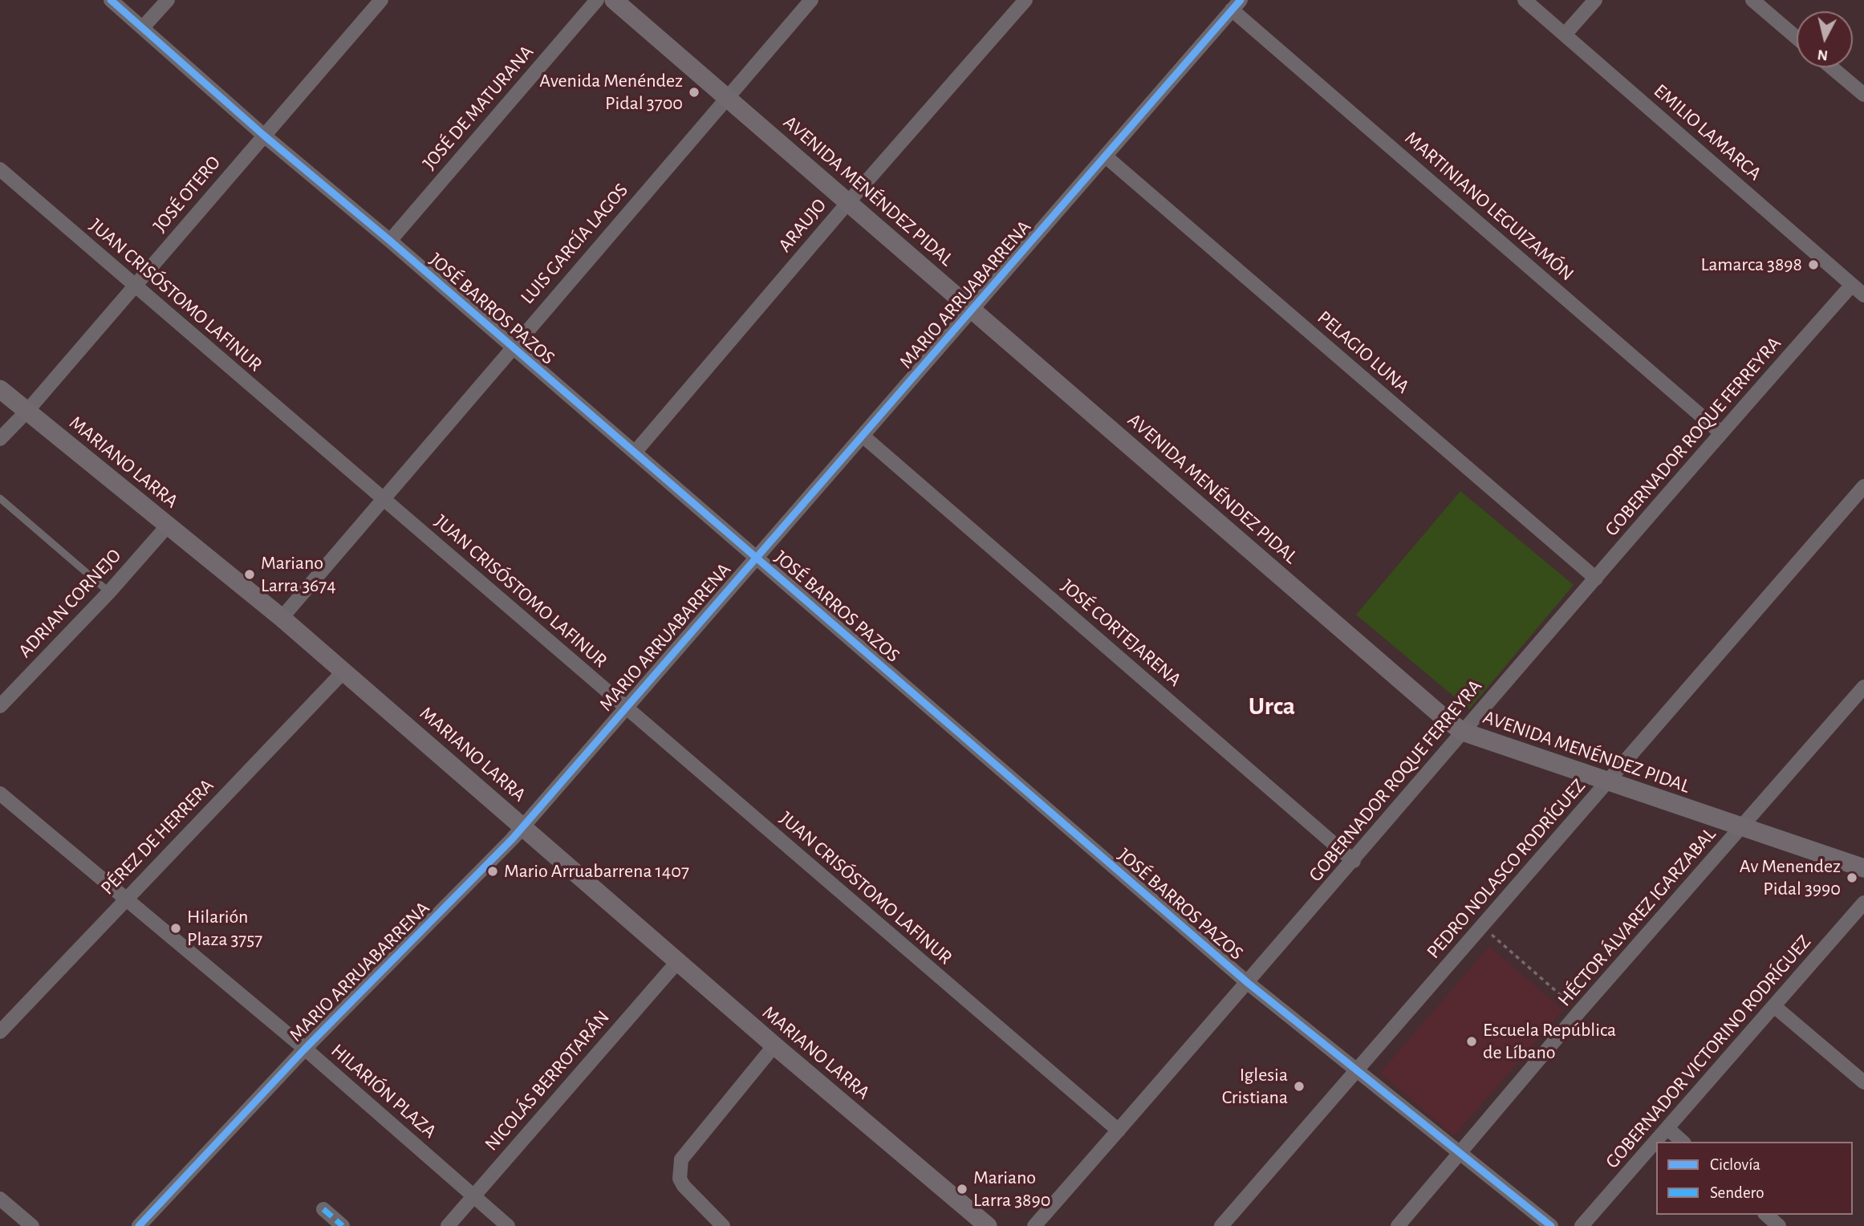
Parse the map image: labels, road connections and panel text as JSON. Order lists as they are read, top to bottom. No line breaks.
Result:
{"streets":{"main road":["AVENIDA MENÉNDEZ PIDAL","MARIANO LARRA"],"street":["JOSÉ DE MATURANA","EMILIO LAMARCA","JOSÉ OTERO","MARTINIANO LEGUIZAMÓN","ARAUJO","LUIS GARCÍA LAGOS","MARIO ARRUABARRENA","JUAN CRISÓSTOMO LAFINUR","JOSÉ BARROS PAZOS","PELAGIO LUNA","GOBERNADOR ROQUE FERREYRA","ADRIAN CORNEJO","JOSÉ CORTEJARENA","PÉREZ DE HERRERA","PEDRO NOLASCO RODRÍGUEZ","HÉCTOR ÁLVAREZ IGARZABAL","GOBERNADOR VICTORINO RODRÍGUEZ","NICOLÁS BERROTARÁN","HILARIÓN PLAZA"]},"crossings":[["JOSÉ DE MATURANA","JOSÉ BARROS PAZOS"],["EMILIO LAMARCA","GOBERNADOR ROQUE FERREYRA"],["AVENIDA MENÉNDEZ PIDAL","ARAUJO"],["AVENIDA MENÉNDEZ PIDAL","LUIS GARCÍA LAGOS"],["AVENIDA MENÉNDEZ PIDAL","MARIO ARRUABARRENA"],["AVENIDA MENÉNDEZ PIDAL","GOBERNADOR ROQUE FERREYRA"],["AVENIDA MENÉNDEZ PIDAL","PEDRO NOLASCO RODRÍGUEZ"],["AVENIDA MENÉNDEZ PIDAL","HÉCTOR ÁLVAREZ IGARZABAL"],["JOSÉ OTERO","JUAN CRISÓSTOMO LAFINUR"],["JOSÉ OTERO","JOSÉ BARROS PAZOS"],["JOSÉ OTERO","MARIANO LARRA"],["MARTINIANO LEGUIZAMÓN","MARIO ARRUABARRENA"],["MARTINIANO LEGUIZAMÓN","GOBERNADOR ROQUE FERREYRA"],["ARAUJO","JOSÉ BARROS PAZOS"],["LUIS GARCÍA LAGOS","JUAN CRISÓSTOMO LAFINUR"],["LUIS GARCÍA LAGOS","JOSÉ BARROS PAZOS"],["LUIS GARCÍA LAGOS","MARIANO LARRA"],["MARIO ARRUABARRENA","JUAN CRISÓSTOMO LAFINUR"],["MARIO ARRUABARRENA","JOSÉ BARROS PAZOS"],["MARIO ARRUABARRENA","PELAGIO LUNA"],["MARIO ARRUABARRENA","MARIANO LARRA"],["MARIO ARRUABARRENA","JOSÉ CORTEJARENA"],["MARIO ARRUABARRENA","HILARIÓN PLAZA"],["JUAN CRISÓSTOMO LAFINUR","GOBERNADOR ROQUE FERREYRA"],["JOSÉ BARROS PAZOS","GOBERNADOR ROQUE FERREYRA"],["JOSÉ BARROS PAZOS","PEDRO NOLASCO RODRÍGUEZ"],["JOSÉ BARROS PAZOS","HÉCTOR ÁLVAREZ IGARZABAL"],["PELAGIO LUNA","GOBERNADOR ROQUE FERREYRA"],["GOBERNADOR ROQUE FERREYRA","JOSÉ CORTEJARENA"],["MARIANO LARRA","ADRIAN CORNEJO"],["MARIANO LARRA","PÉREZ DE HERRERA"],["MARIANO LARRA","NICOLÁS BERROTARÁN"],["PÉREZ DE HERRERA","HILARIÓN PLAZA"],["NICOLÁS BERROTARÁN","HILARIÓN PLAZA"]],"districts":["Urca"],"places":["Avenida Menéndez Pidal 3700","Lamarca 3898","Mariano Larra 3674","Mario Arruabarrena 1407","Av Menendez Pidal 3990","Hilarión Plaza 3757","Escuela República de Líbano","Iglesia Cristiana","Mariano Larra 3890"],"legend":["Ciclovía","Sendero"],"north":"bottom"}
